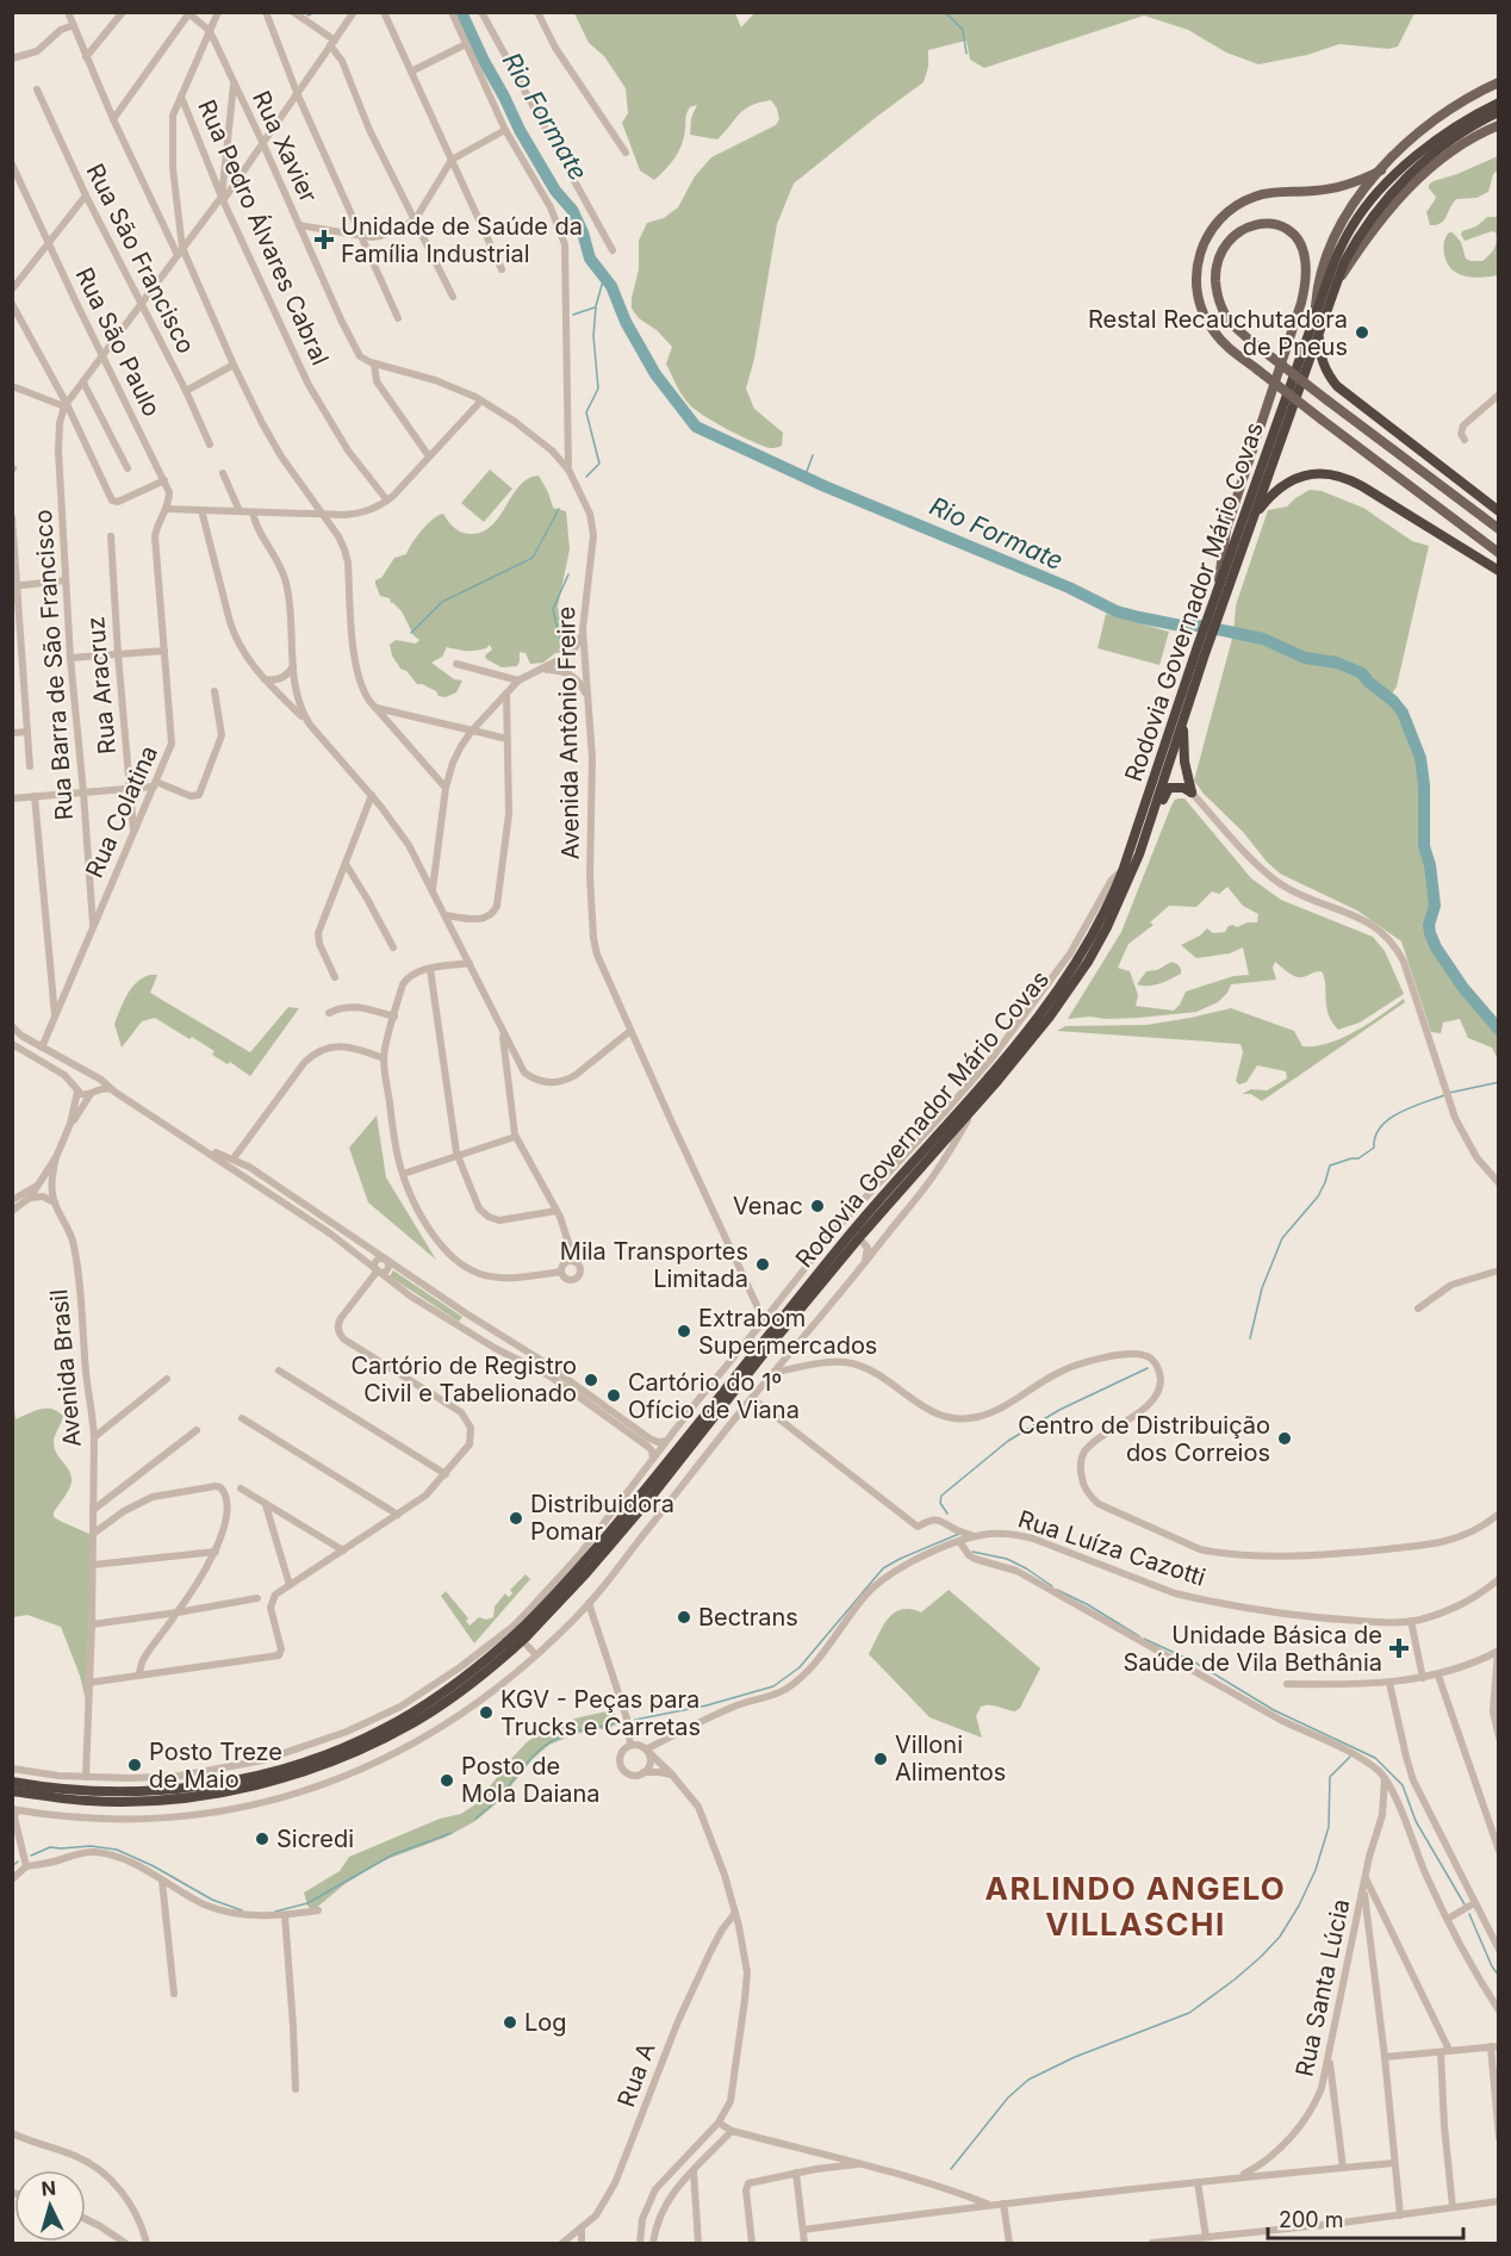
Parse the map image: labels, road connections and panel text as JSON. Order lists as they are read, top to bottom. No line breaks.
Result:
{"streets":{"highway":["Rodovia Governador Mário Covas"],"street":["Rua Xavier","Rua Pedro Álvares Cabral","Rua São Francisco","Rua São Paulo","Rua Barra de São Francisco","Rua Aracruz","Avenida Antônio Freire","Rua Colatina","Avenida Brasil","Rua Luíza Cazotti","Rua Santa Lúcia","Rua A"]},"crossings":[["Rua Xavier","Rua Pedro Álvares Cabral"],["Rua Xavier","Avenida Antônio Freire"],["Rua São Paulo","Rua Colatina"],["Rua Barra de São Francisco","Rua Colatina"],["Rua Aracruz","Rua Colatina"]],"districts":["ARLINDO ANGELO VILLASCHI"],"water":["Rio Formate"],"places":{"health":["Unidade de Saúde da Família Industrial","Unidade Básica de Saúde de Vila Bethânia"],"other":["Restal Recauchutadora de Pneus","Venac","Mila Transportes Limitada","Extrabom Supermercados","Cartório de Registro Civil e Tabelionado","Cartório do 1º Ofício de Viana","Centro de Distribuição dos Correios","Distribuidora Pomar","Bectrans","KGV - Peças para Trucks e Carretas","Villoni Alimentos","Posto Treze de Maio","Posto de Mola Daiana","Sicredi","Log"]},"scale_bar":"200 m","north":"top"}
